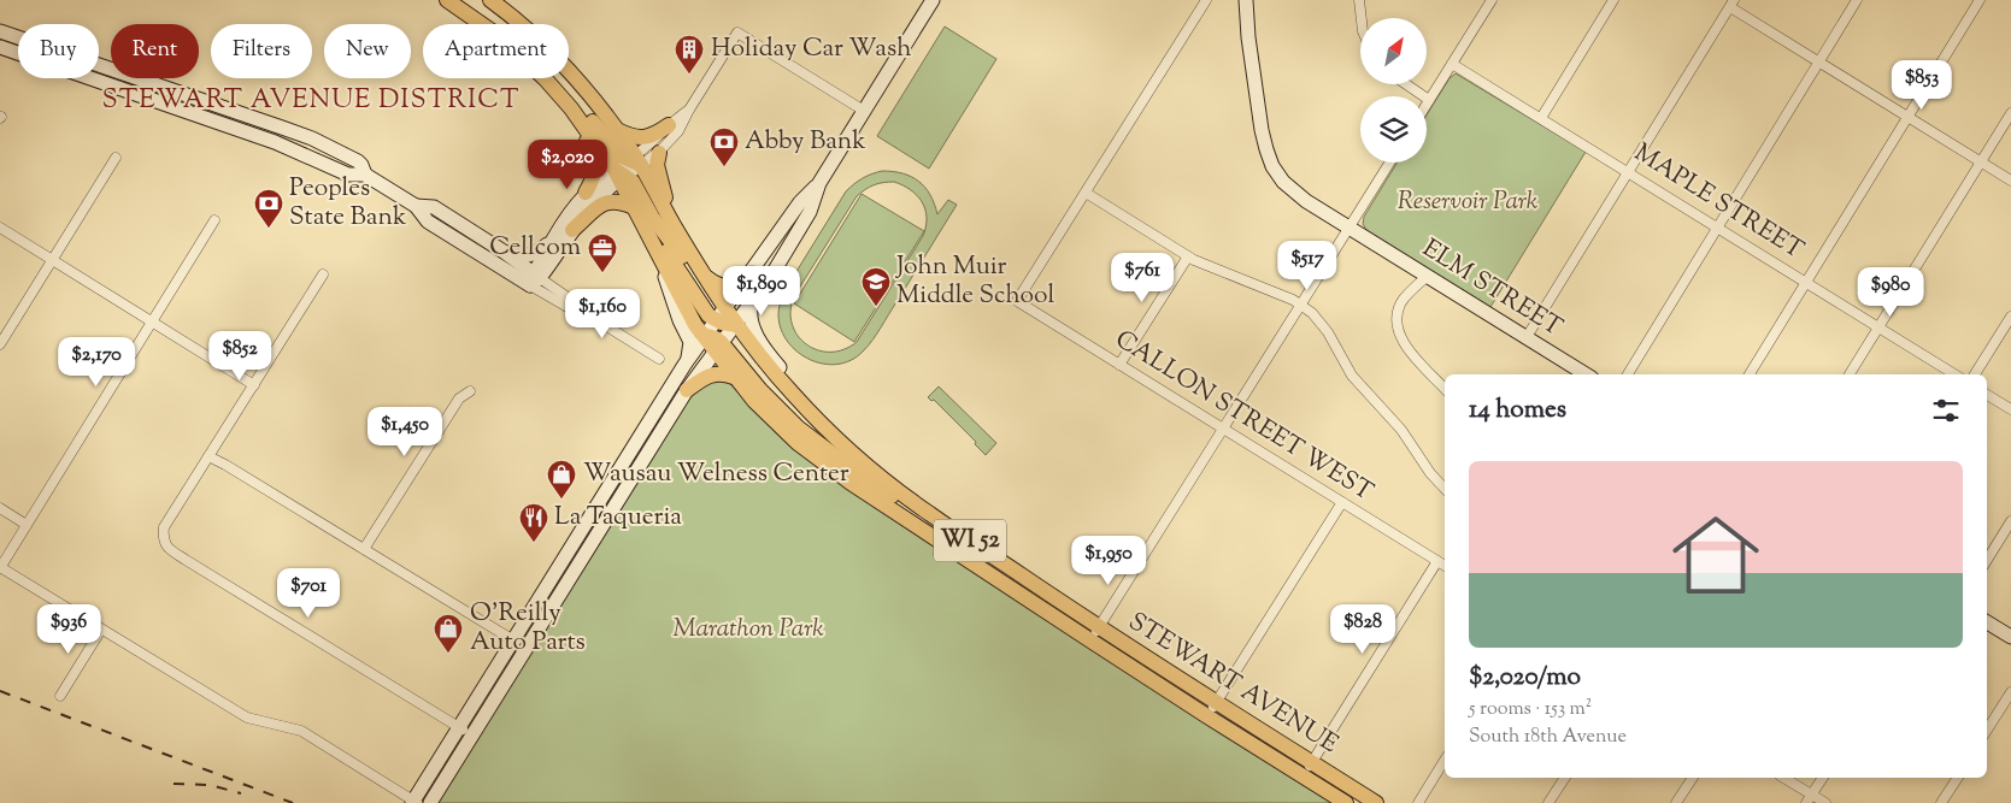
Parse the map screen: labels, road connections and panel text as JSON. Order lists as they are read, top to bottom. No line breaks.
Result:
{"streets":{"main road":["WI 52","STEWART AVENUE"],"street":["MAPLE STREET","ELM STREET","CALLON STREET WEST"]},"crossings":[["WI 52","STEWART AVENUE"]],"districts":["STEWART AVENUE DISTRICT"],"parks":["Reservoir Park","Marathon Park"],"places":{"building":["Holiday Car Wash"],"bank":["Abby Bank","Peoples State Bank"],"office":["Cellcom"],"school or university":["John Muir Middle School"],"shop":["Wausau Welness Center","O'Reilly Auto Parts"],"restaurant":["La Taqueria"]},"north":"top right","page":{"chip":["Buy","Rent","Filters","New","Apartment"],"price":["$853","$2,020","$517","$761","$1,890","$980","$1,160","$852","$2,170","$1,450","$1,950","$701","$936","$828"],"heading":"14 homes","list":[{"name":"$2,020/mo","note":"5 rooms · 153 m² · South 18th Avenue"}]}}
